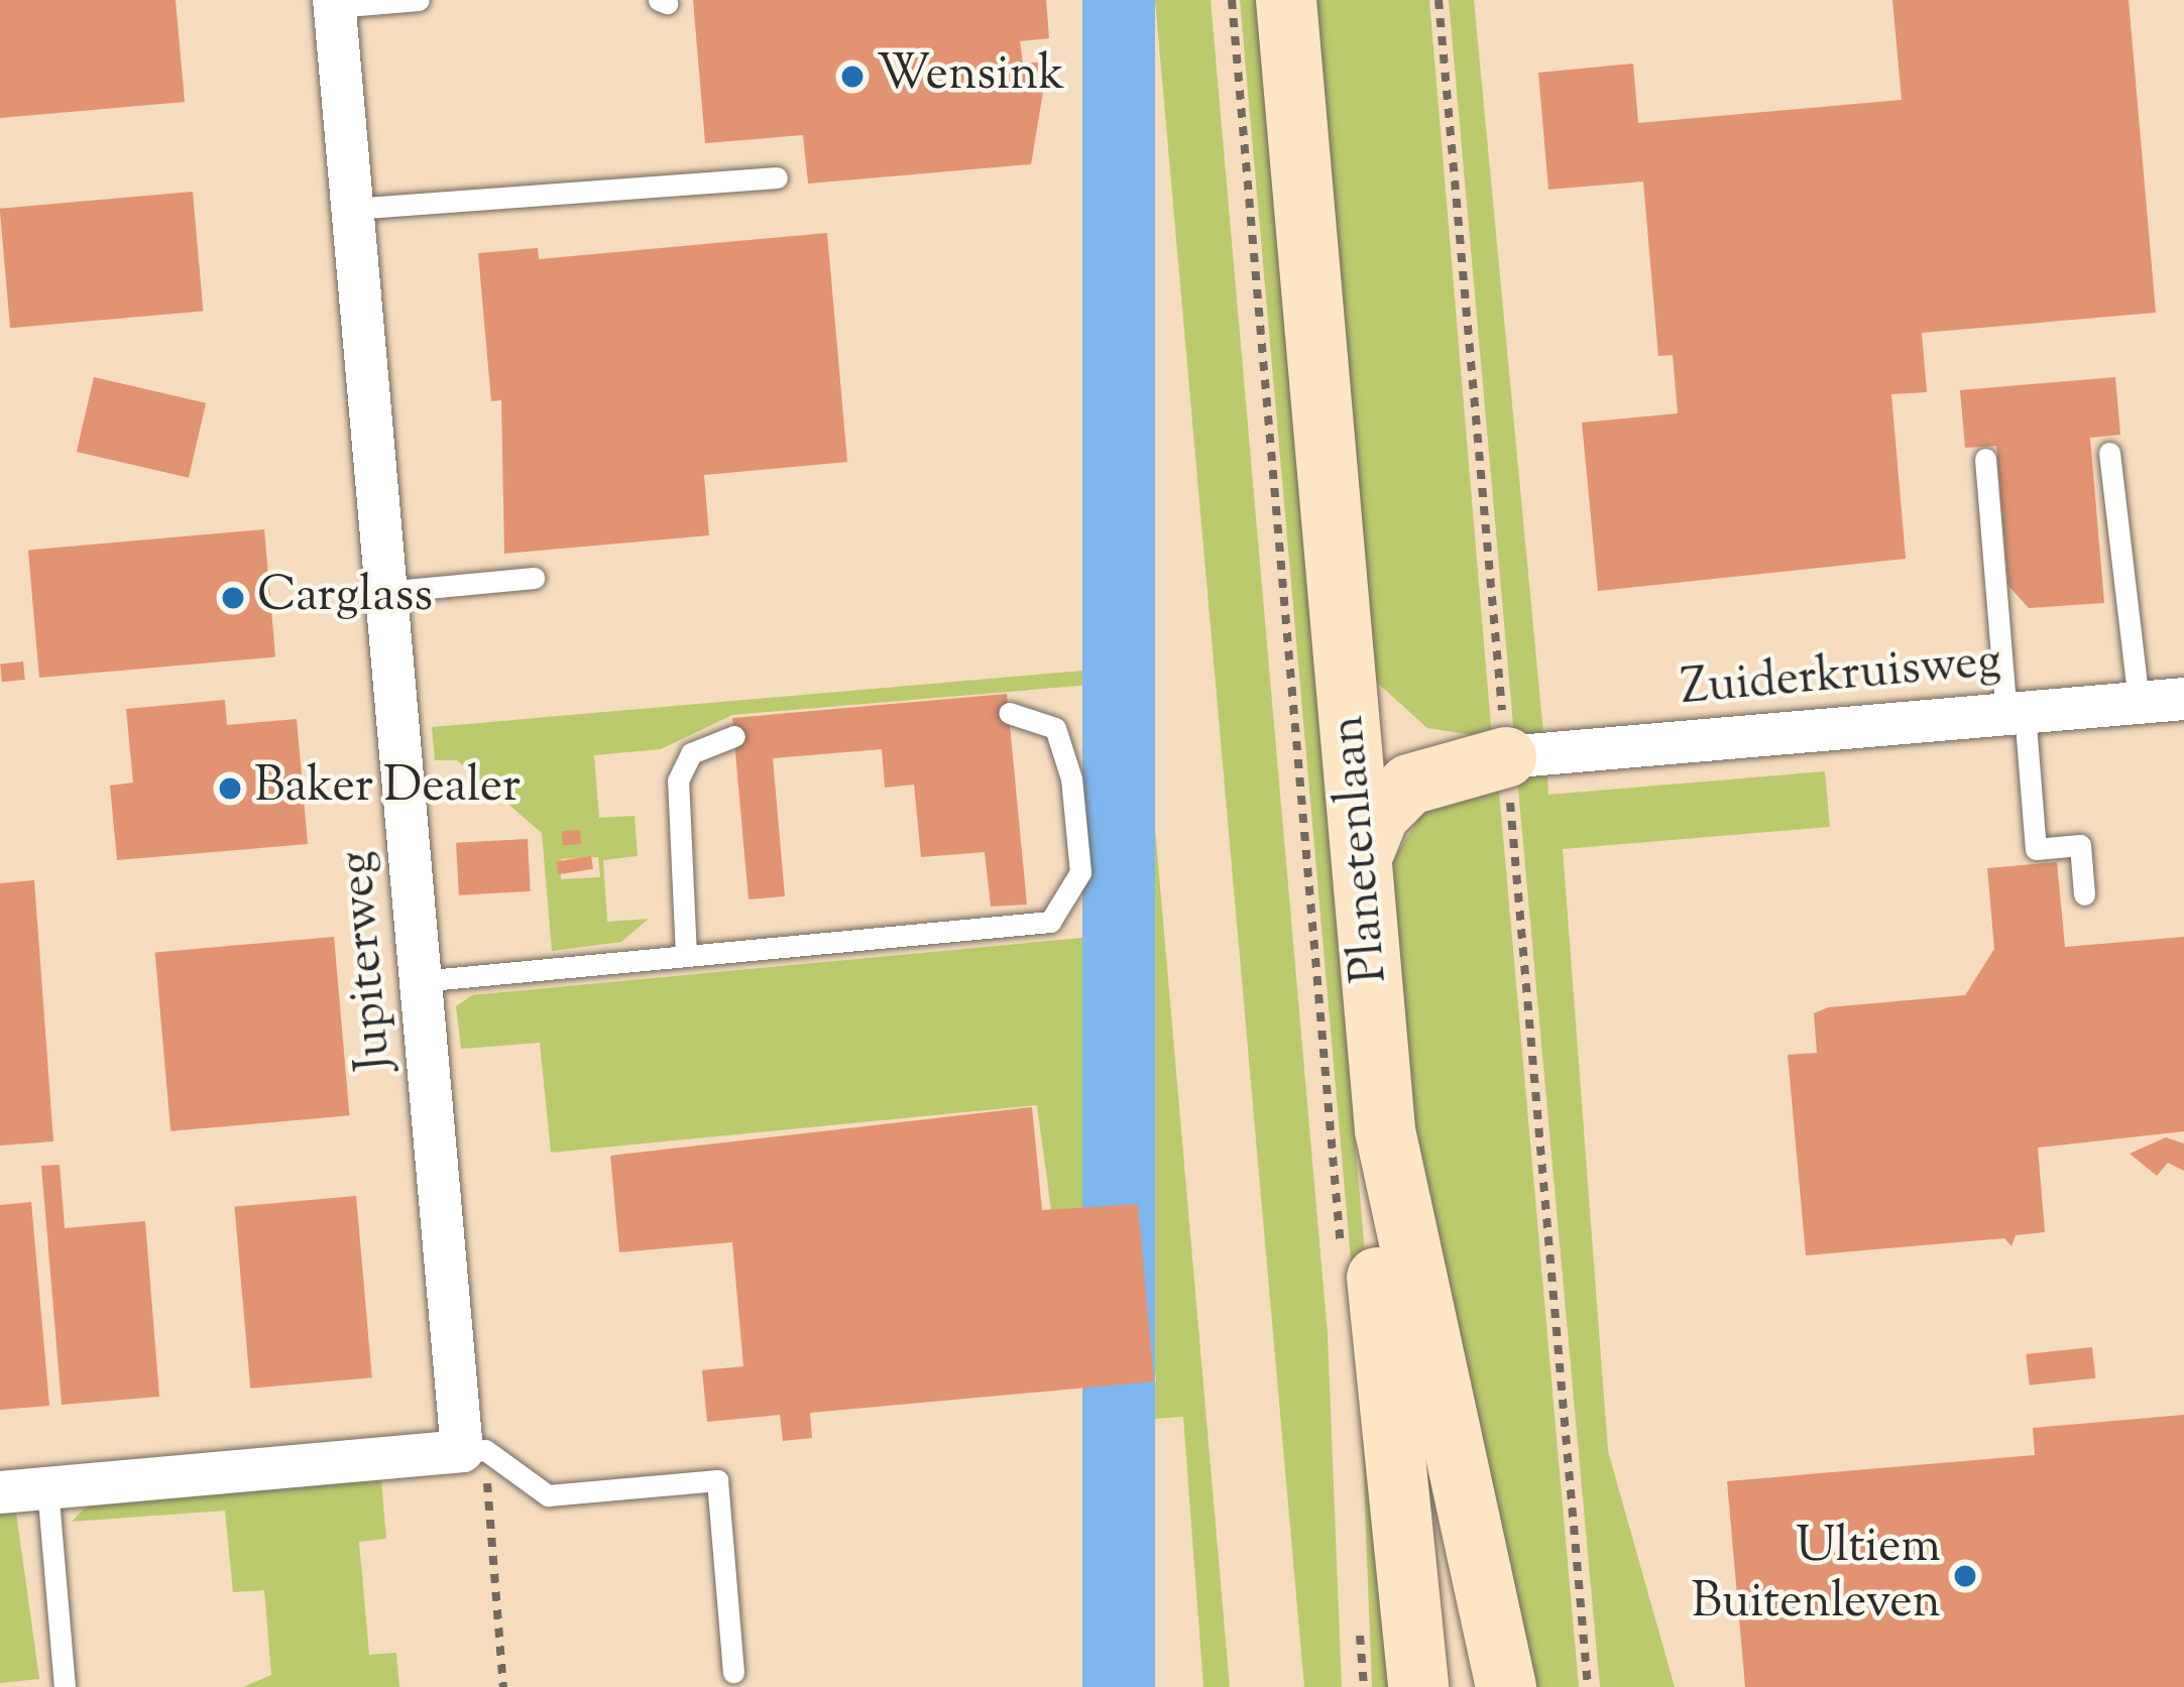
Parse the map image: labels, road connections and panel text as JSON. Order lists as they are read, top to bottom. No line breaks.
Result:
{"streets":{"main road":["Planetenlaan"],"street":["Zuiderkruisweg","Jupiterweg"]},"places":["Wensink","Carglass","Baker Dealer","Ultiem Buitenleven"]}
